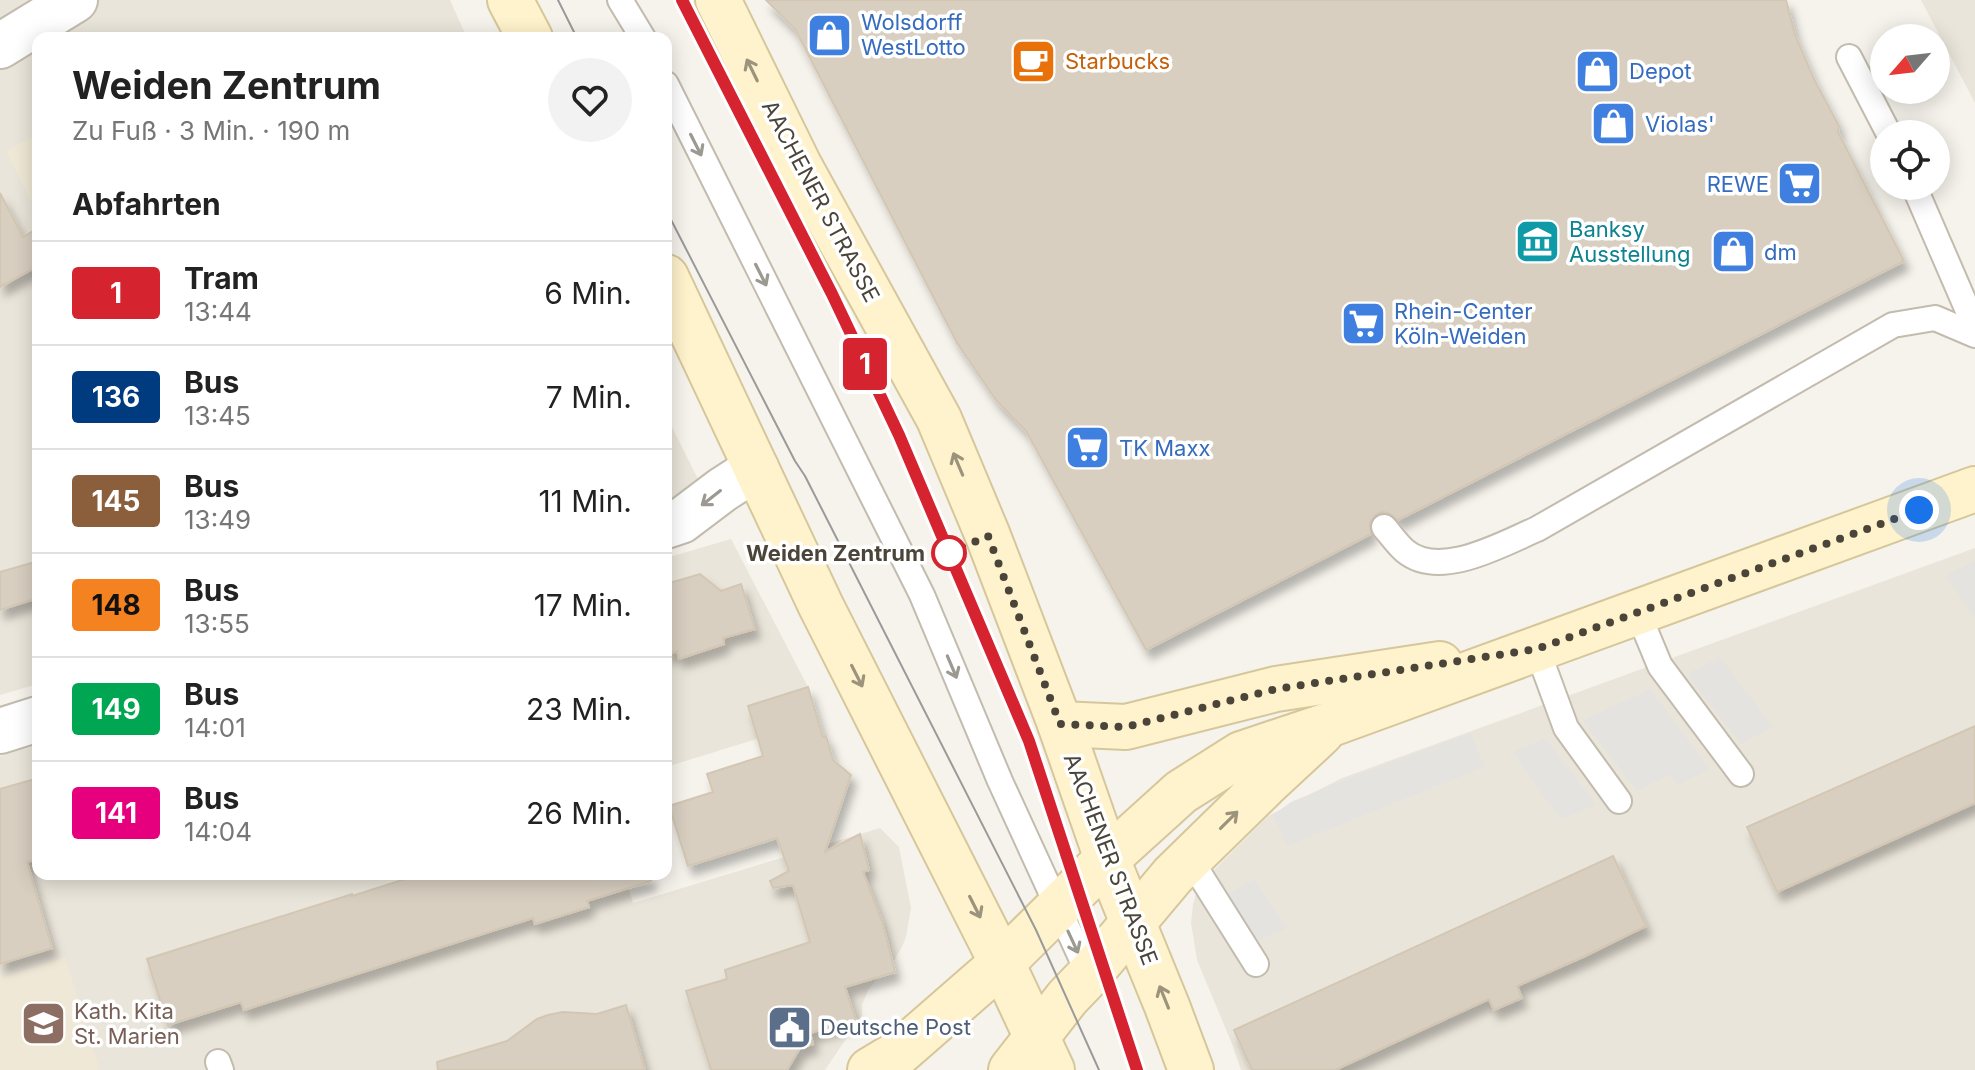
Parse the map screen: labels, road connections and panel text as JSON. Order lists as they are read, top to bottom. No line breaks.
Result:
{"streets":{"street":["AACHENER STRASSE"]},"places":{"shop":["Wolsdorff WestLotto","Depot","Violas'","dm"],"cafe":["Starbucks"],"supermarket":["REWE","Rhein-Center Köln-Weiden","TK Maxx"],"museum":["Banksy Ausstellung"],"other":["Weiden Zentrum"],"school or university":["Kath. Kita St. Marien"],"public building":["Deutsche Post"]},"lines":["tram line 1"],"north":"bottom left","page":{"on_map":"1","heading":[["Weiden Zentrum","Zu Fuß · 3 Min. · 190 m"],"Abfahrten"],"list":[{"mark":"1","name":"Tram","note":"13:44","value":"6 Min."},{"mark":"136","name":"Bus","note":"13:45","value":"7 Min."},{"mark":"145","name":"Bus","note":"13:49","value":"11 Min."},{"mark":"148","name":"Bus","note":"13:55","value":"17 Min."},{"mark":"149","name":"Bus","note":"14:01","value":"23 Min."},{"mark":"141","name":"Bus","note":"14:04","value":"26 Min."}]}}
